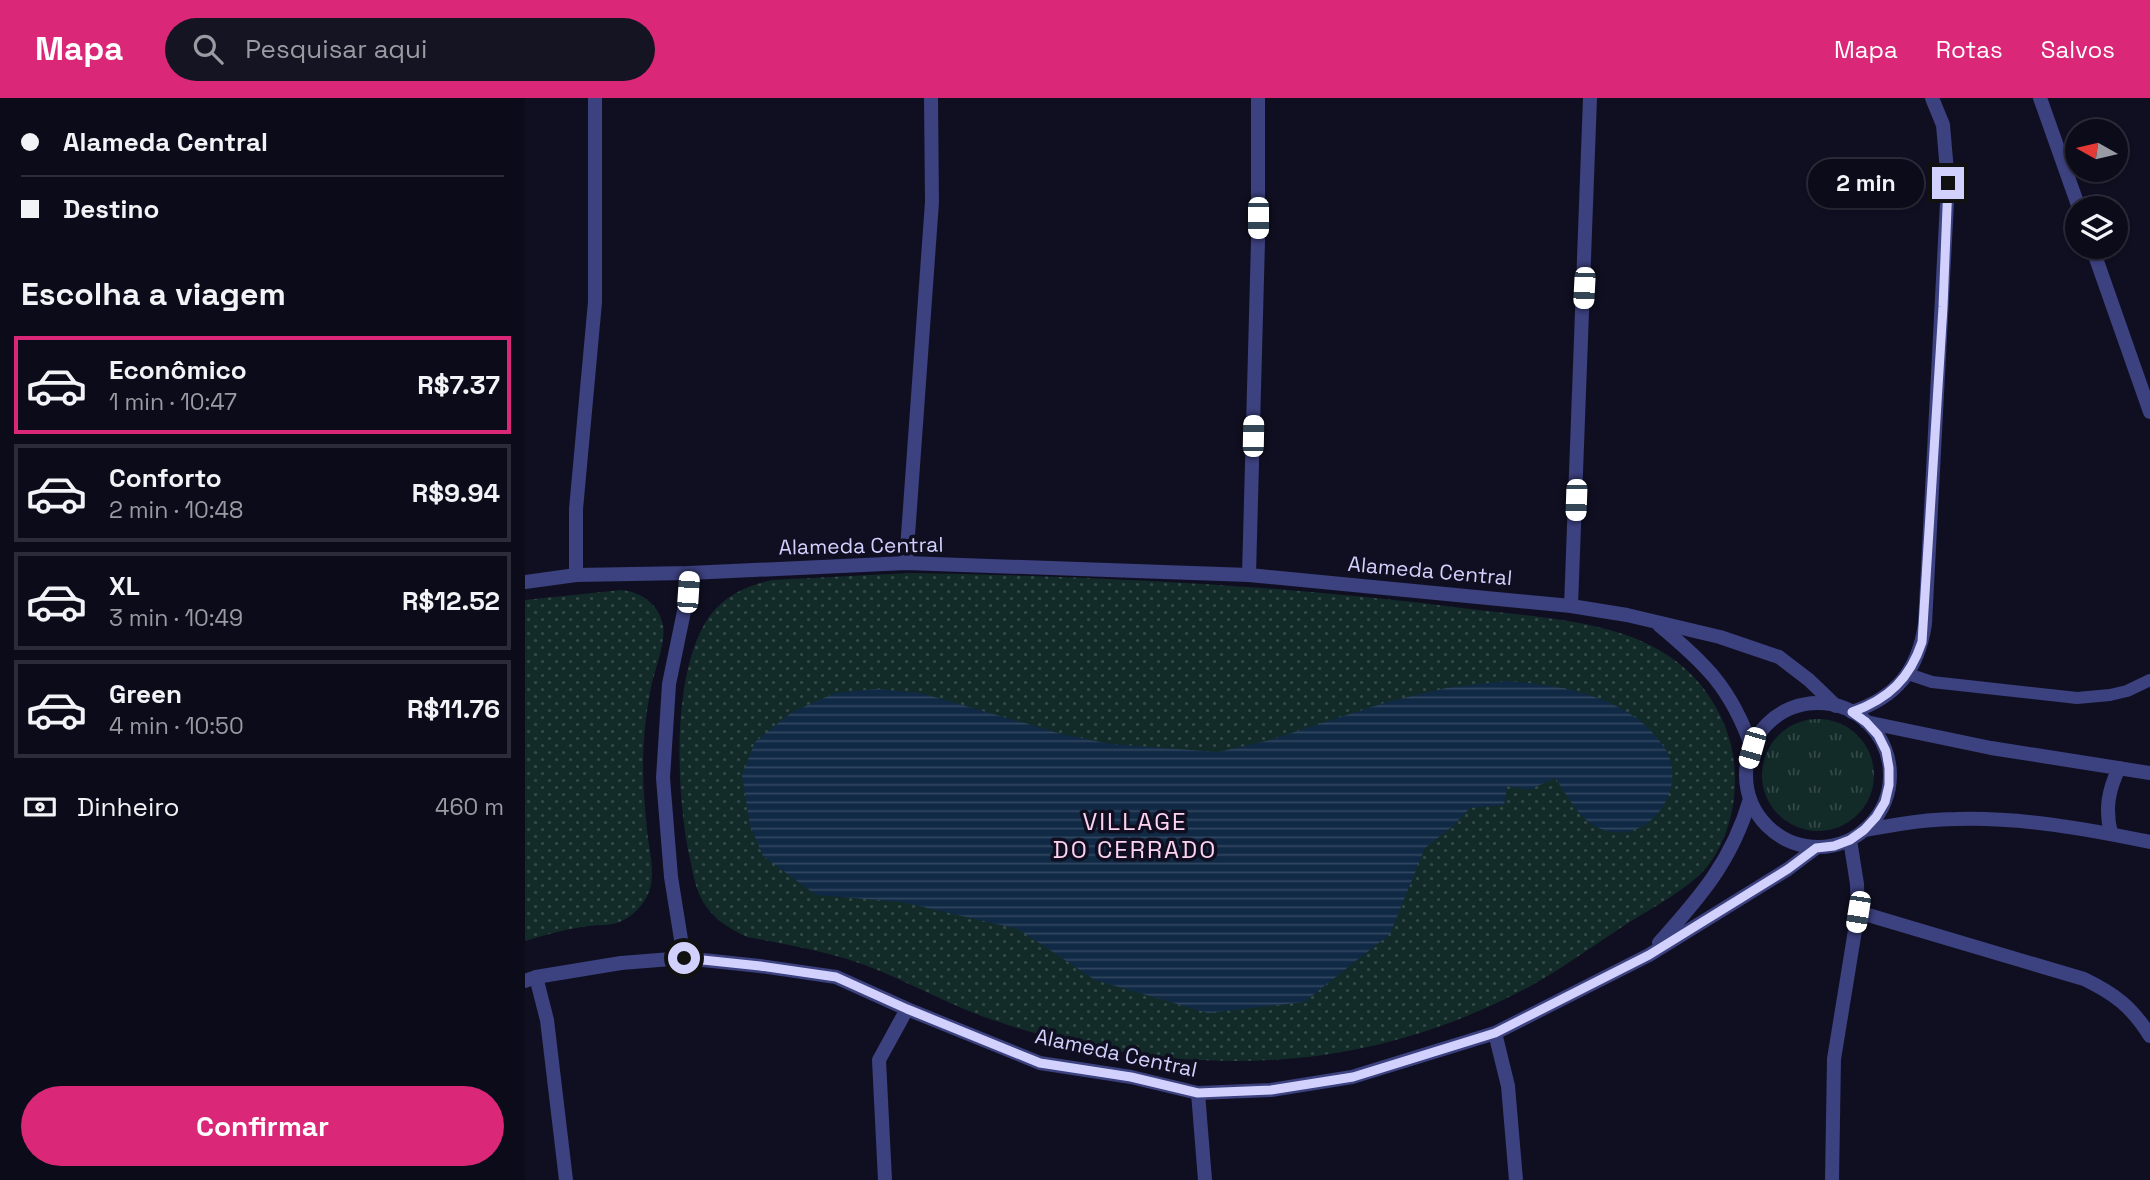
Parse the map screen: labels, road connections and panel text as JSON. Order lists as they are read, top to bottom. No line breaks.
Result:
{"streets":{"street":["Alameda Central"]},"districts":["VILLAGE DO CERRADO"],"north":"left","page":{"header":"Mapa","search":"Pesquisar aqui","nav":["Mapa","Rotas","Salvos"],"banner":["Alameda Central","Destino"],"bubble":"2 min","heading":"Escolha a viagem","list":[{"name":"Econômico","note":"1 min · 10:47","value":"R$7.37"},{"name":"Conforto","note":"2 min · 10:48","value":"R$9.94"},{"name":"XL","note":"3 min · 10:49","value":"R$12.52"},{"name":"Green","note":"4 min · 10:50","value":"R$11.76"}],"pay":["Dinheiro","460 m"],"buttons":"Confirmar"}}
